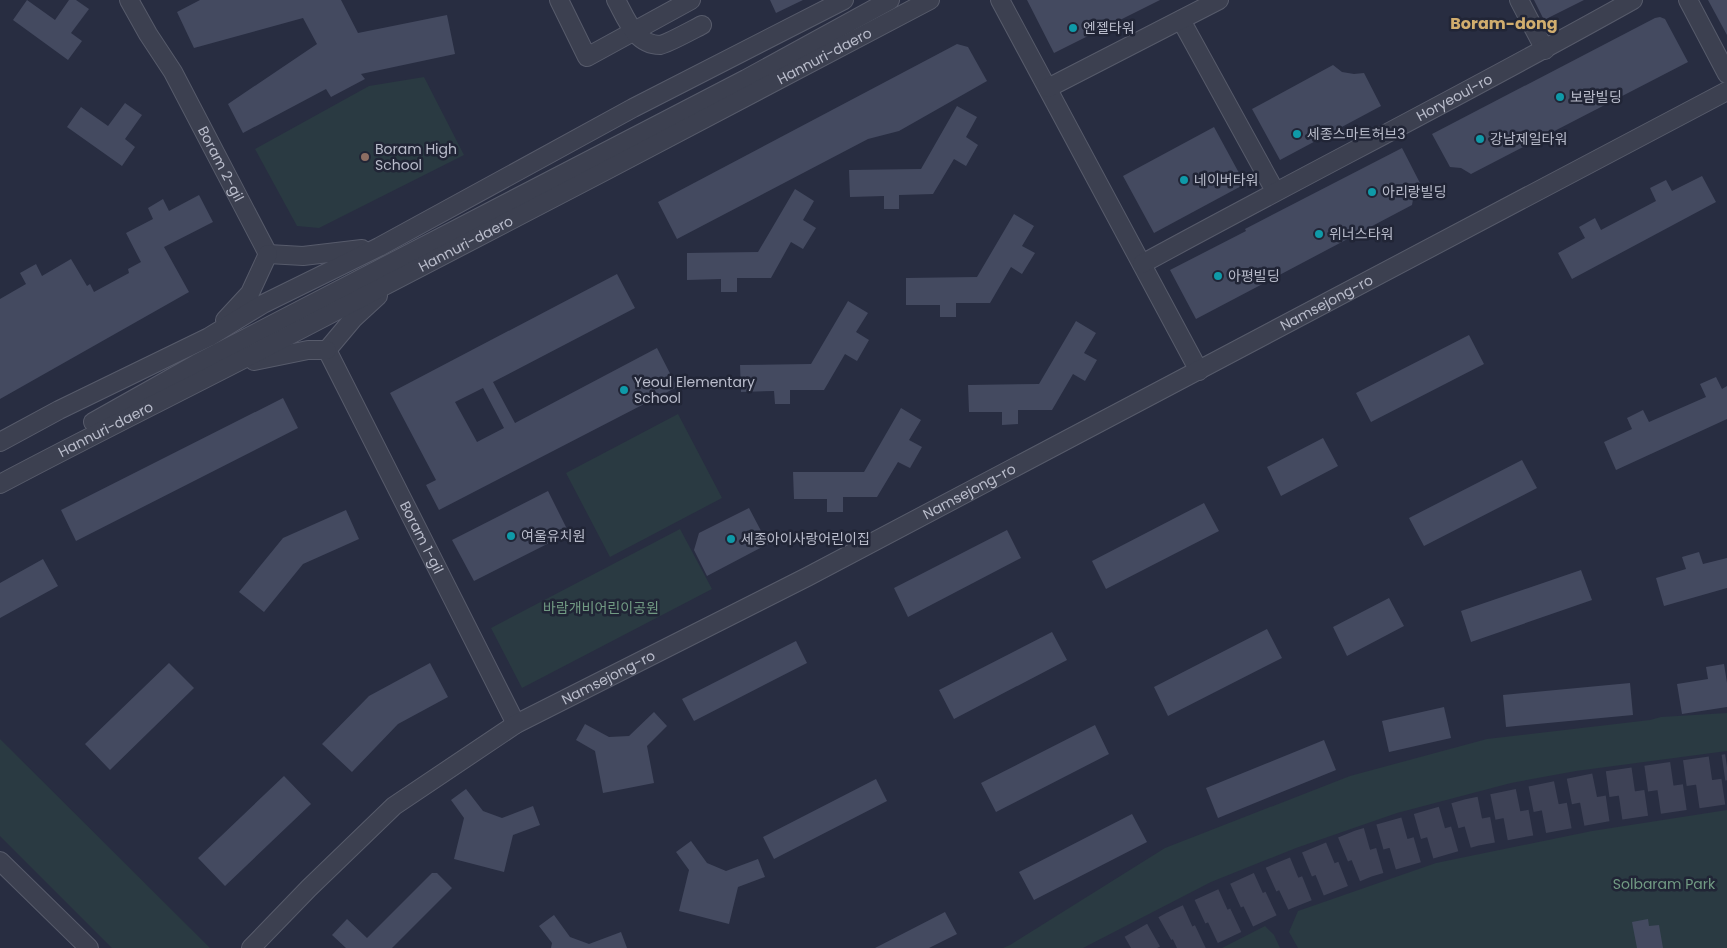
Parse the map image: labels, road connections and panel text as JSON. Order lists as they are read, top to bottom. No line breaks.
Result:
{"streets":{"street":["Hannuri-daero","Horyeoul-ro","Boram 2-gil","Namsejong-ro","Boram 1-gil"]},"crossings":[["Namsejong-ro","Boram 1-gil"]],"districts":["Boram-dong"],"parks":["바람개비어린이공원","Solbaram Park"],"places":["엔젤타워","보람빌딩","세종스마트허브3","강남제일타워","Boram High School","네이버타워","아리랑빌딩","위너스타워","아평빌딩","Yeoul Elementary School","여울유치원","세종아이사랑어린이집"]}
